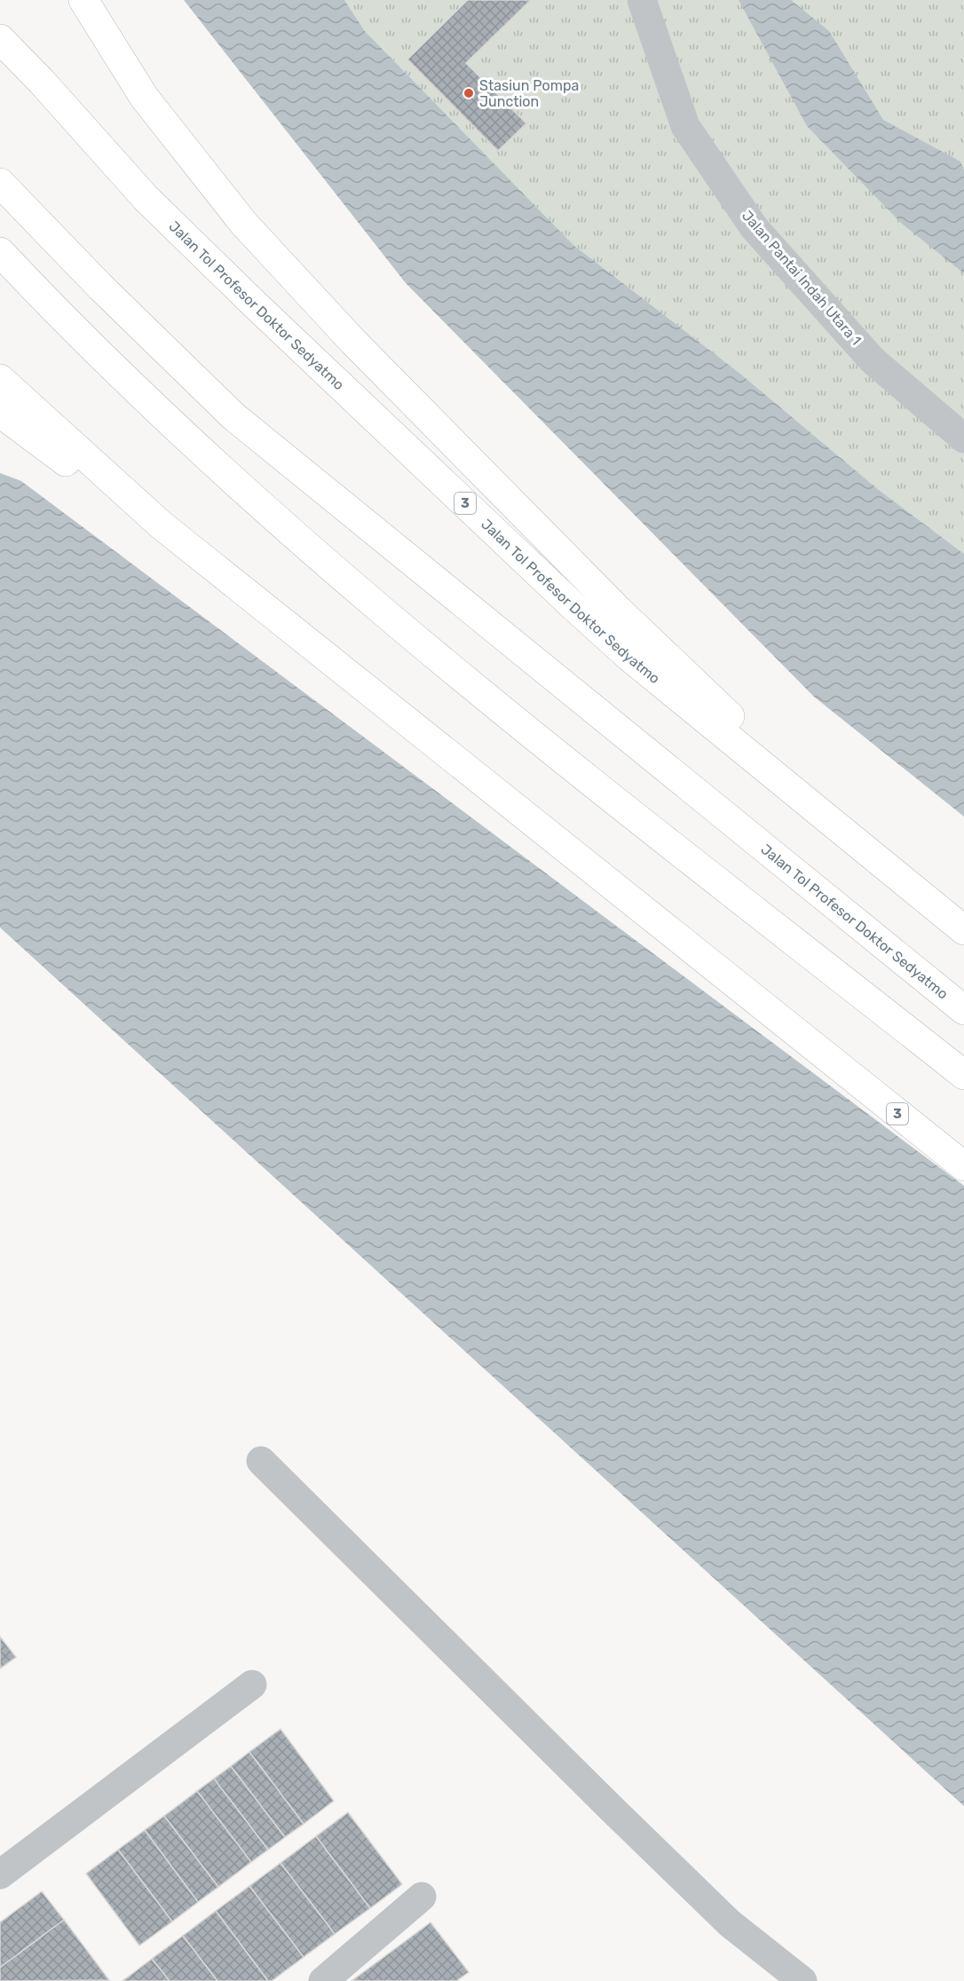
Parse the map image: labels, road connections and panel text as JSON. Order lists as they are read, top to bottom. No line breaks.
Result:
{"streets":{"highway":["Jalan Tol Profesor Doktor Sedyatmo","3"],"street":["Jalan Pantai Indah Utara 1"]},"places":["Stasiun Pompa Junction"]}
